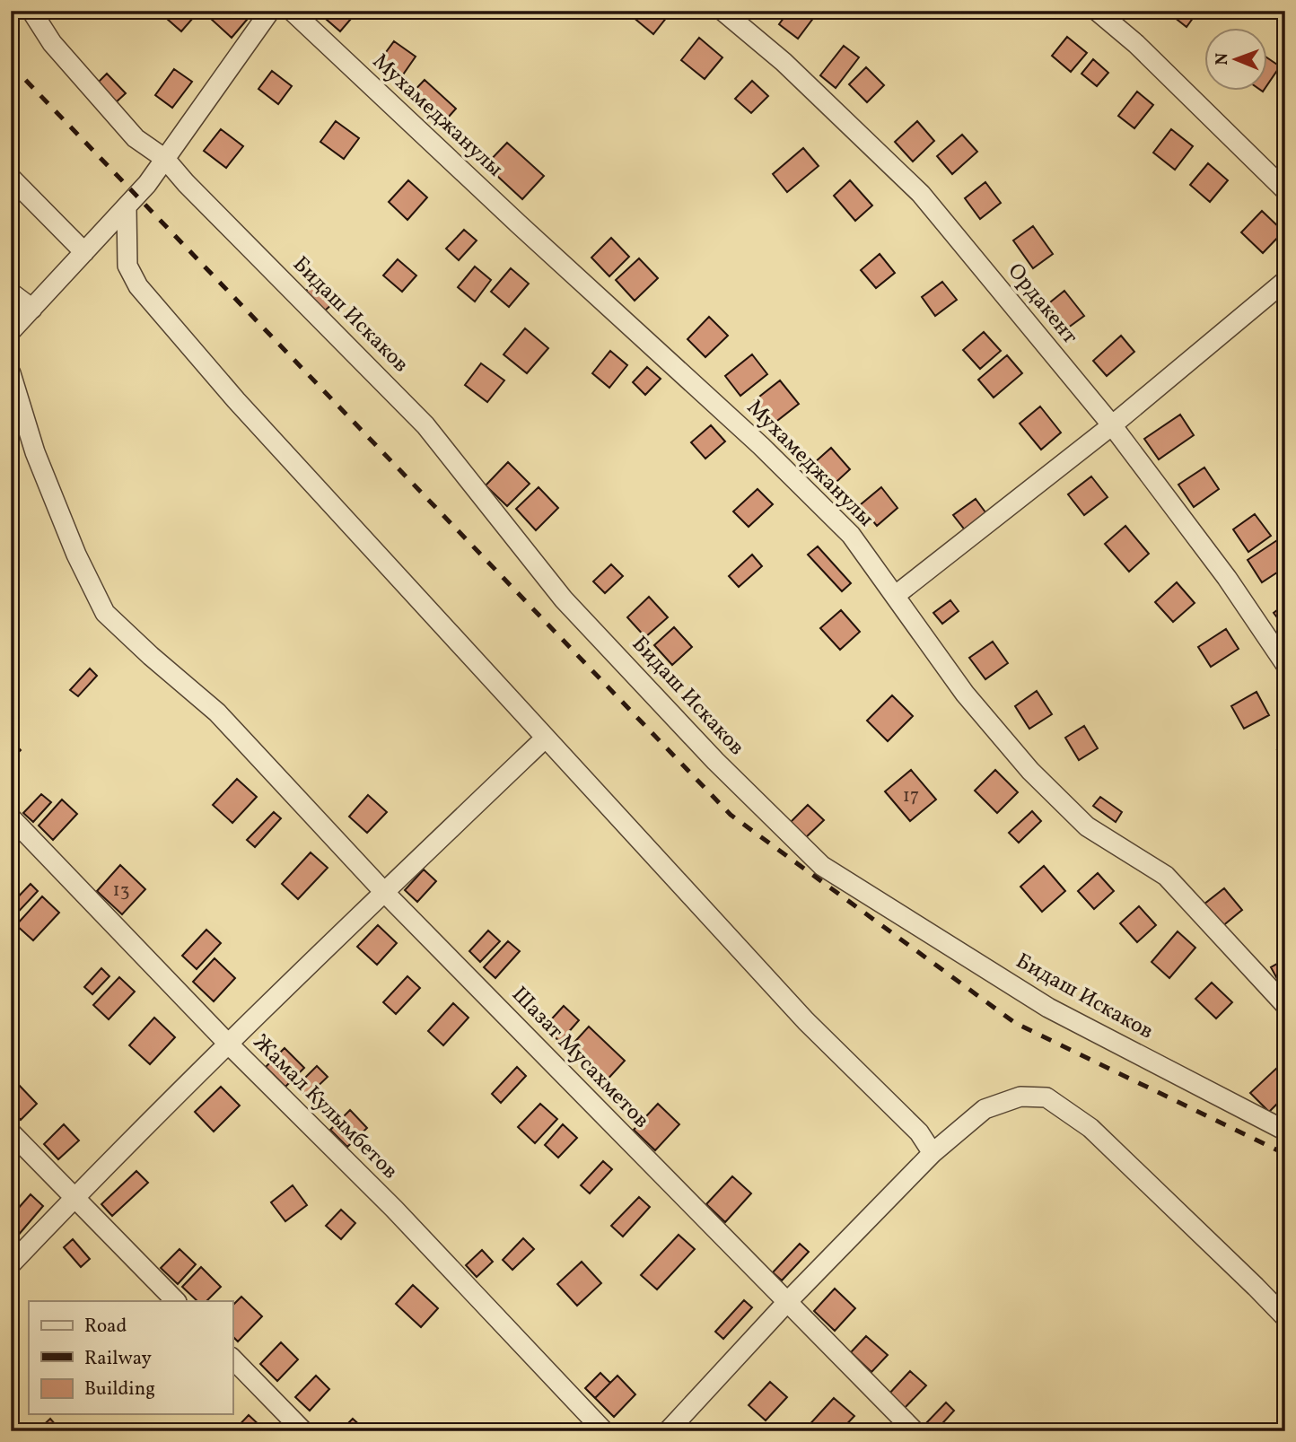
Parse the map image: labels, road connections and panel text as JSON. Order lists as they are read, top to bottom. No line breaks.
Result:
{"streets":{"street":["Мухамеджанулы","Ордакент","Бидаш Искаков","Шазат Мусахметов","Жамал Кулымбетов"]},"house_numbers":["17","13"],"legend":["Road","Railway","Building"],"north":"left"}
